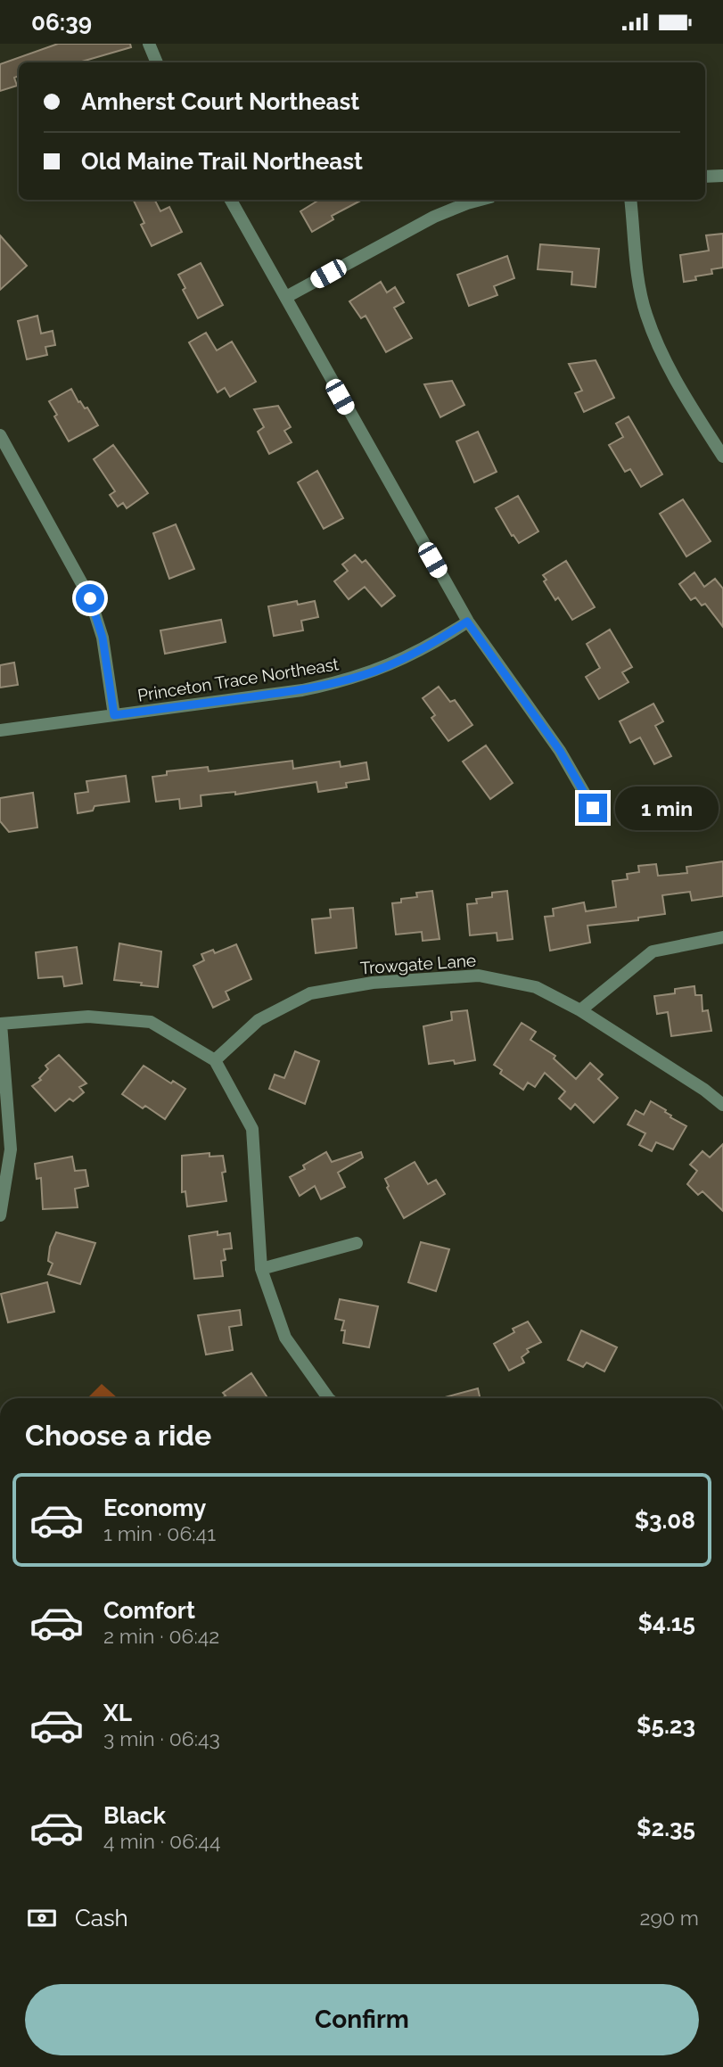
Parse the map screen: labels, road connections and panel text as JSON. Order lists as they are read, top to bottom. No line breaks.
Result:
{"streets":{"street":["Princeton Trace Northeast","Trowgate Lane"]},"page":{"status":"06:39","banner":["Amherst Court Northeast","Old Maine Trail Northeast"],"bubble":"1 min","heading":"Choose a ride","list":[{"name":"Economy","note":"1 min · 06:41","value":"$3.08"},{"name":"Comfort","note":"2 min · 06:42","value":"$4.15"},{"name":"XL","note":"3 min · 06:43","value":"$5.23"},{"name":"Black","note":"4 min · 06:44","value":"$2.35"}],"pay":["Cash","290 m"],"buttons":"Confirm"}}
